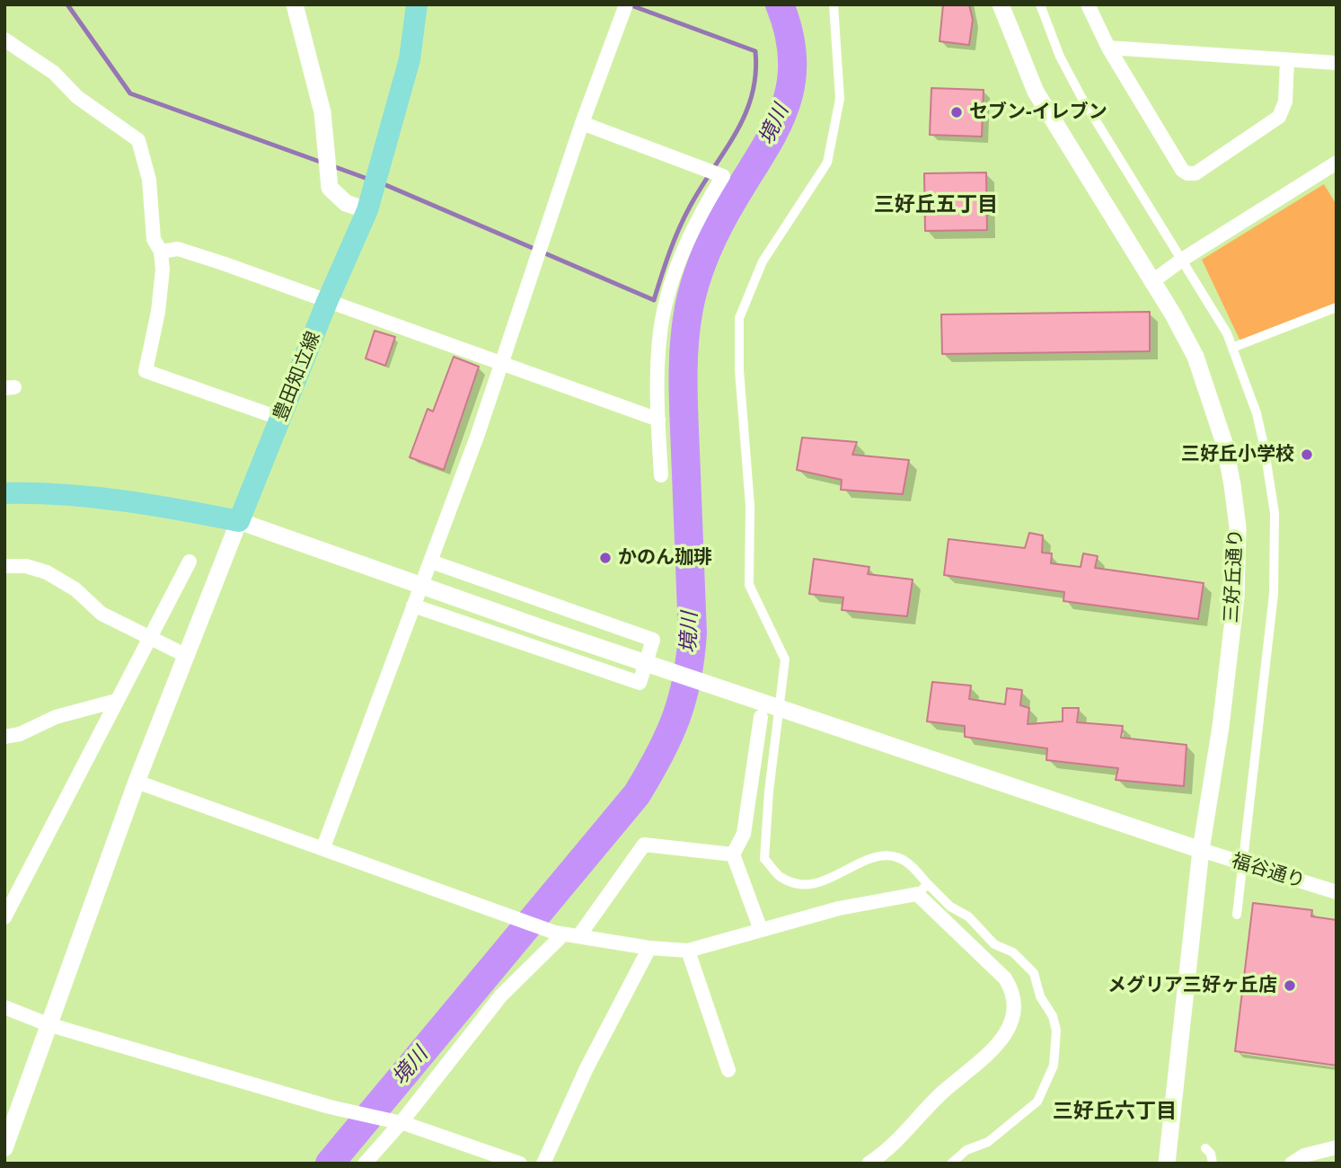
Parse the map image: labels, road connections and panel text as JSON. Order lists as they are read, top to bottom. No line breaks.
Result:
{"streets":{"main road":["豊田知立線"],"street":["三好丘通り","福谷通り"]},"crossings":[["三好丘通り","福谷通り"]],"districts":["三好丘五丁目","三好丘六丁目"],"water":["境川"],"places":["セブン-イレブン","三好丘小学校","かのん珈琲","メグリア三好ヶ丘店"]}
